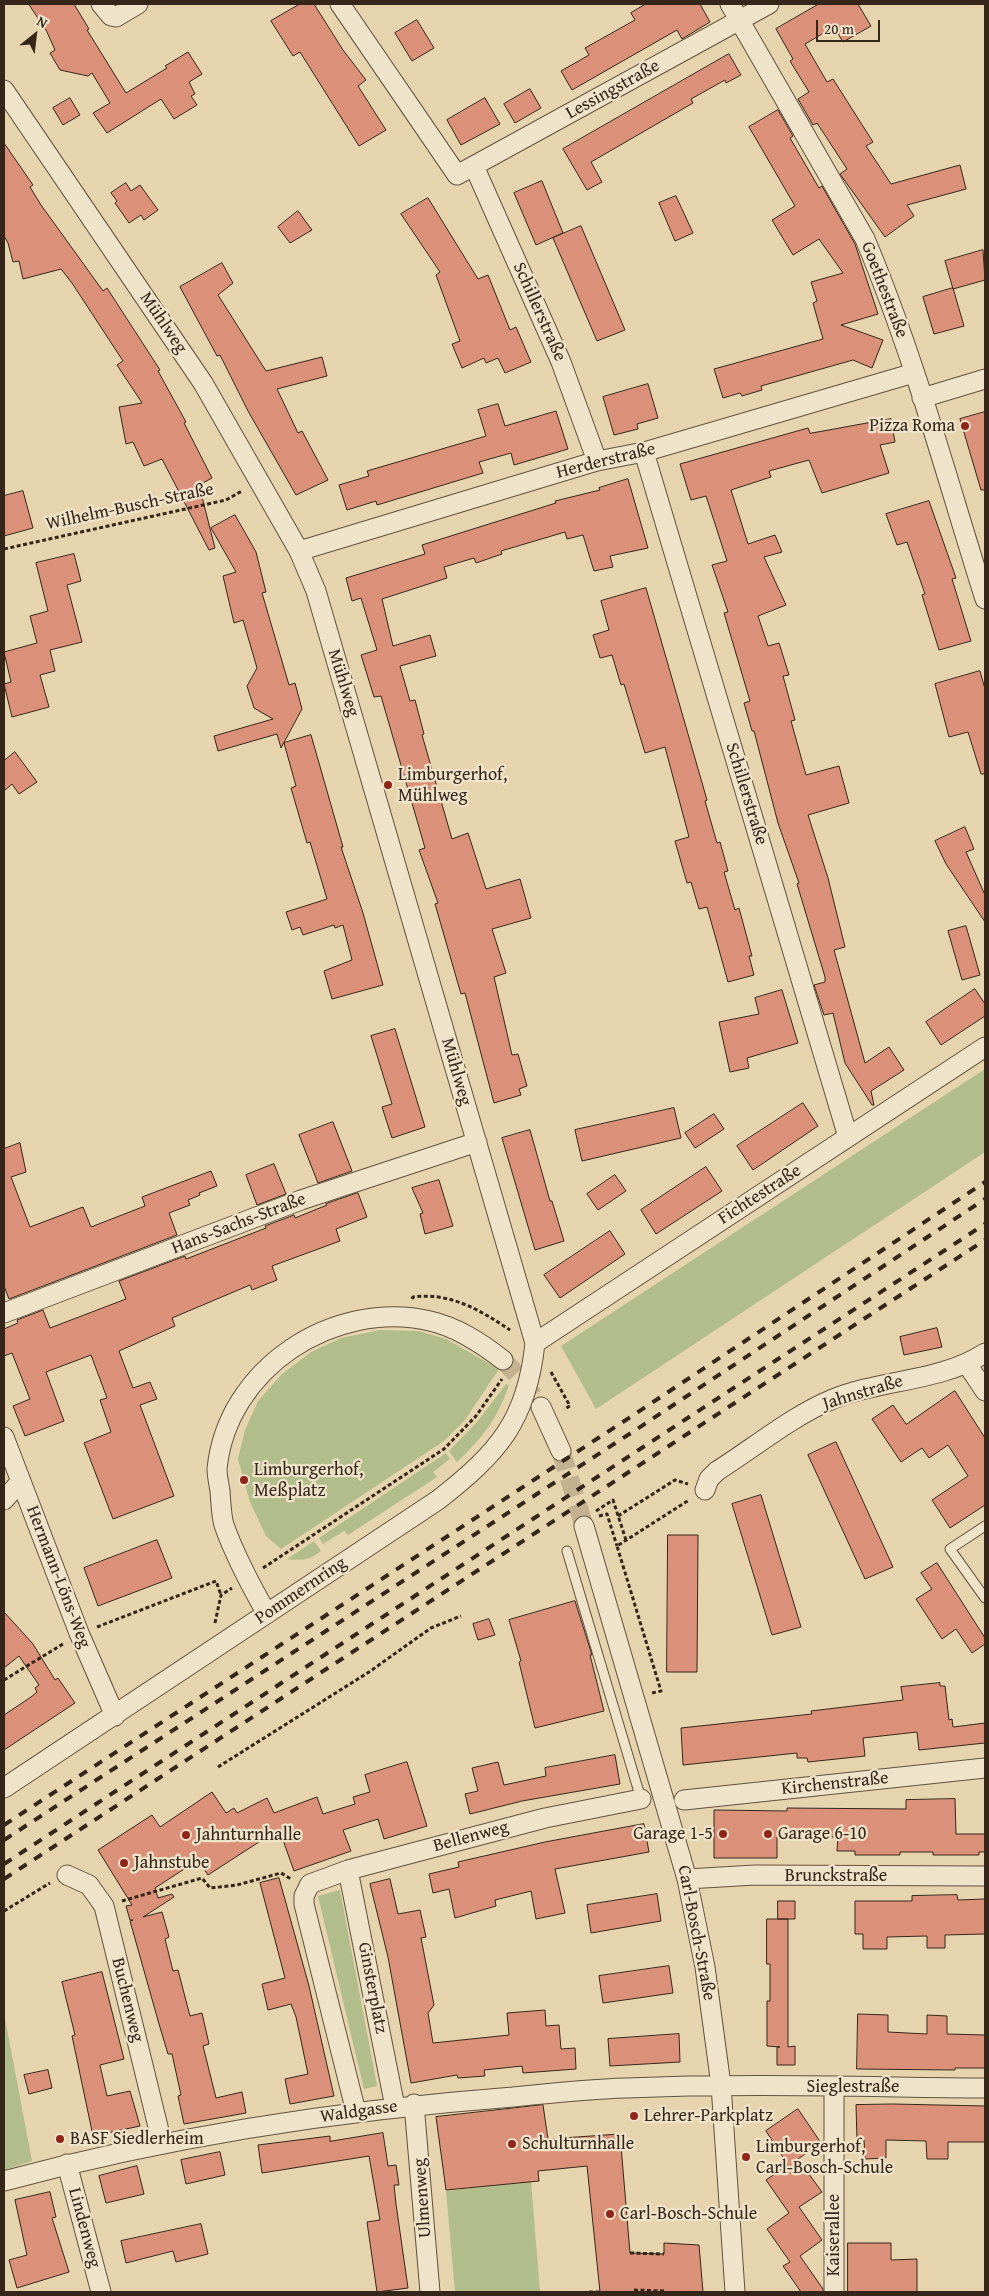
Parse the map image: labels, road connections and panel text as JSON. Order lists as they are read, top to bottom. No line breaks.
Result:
{"streets":{"street":["Lessingstraße","Goethestraße","Schillerstraße","Mühlweg","Herderstraße","Fichtestraße","Hans-Sachs-Straße","Jahnstraße","Hermann-Löns-Weg","Pommernring","Kirchenstraße","Bellenweg","Brunckstraße","Carl-Bosch-Straße","Ginsterplatz","Buchenweg","Sieglestraße","Waldgasse","Ulmenweg","Lindenweg","Kaiserallee"],"path":["Wilhelm-Busch-Straße"]},"crossings":[["Lessingstraße","Goethestraße"],["Lessingstraße","Schillerstraße"],["Goethestraße","Herderstraße"],["Schillerstraße","Herderstraße"],["Schillerstraße","Fichtestraße"],["Mühlweg","Herderstraße"],["Mühlweg","Wilhelm-Busch-Straße"],["Mühlweg","Fichtestraße"],["Mühlweg","Hans-Sachs-Straße"],["Mühlweg","Pommernring"],["Fichtestraße","Pommernring"],["Hermann-Löns-Weg","Pommernring"],["Bellenweg","Ginsterplatz"],["Brunckstraße","Carl-Bosch-Straße"],["Carl-Bosch-Straße","Sieglestraße"],["Carl-Bosch-Straße","Waldgasse"],["Ginsterplatz","Waldgasse"],["Buchenweg","Waldgasse"],["Sieglestraße","Waldgasse"],["Sieglestraße","Kaiserallee"],["Waldgasse","Ulmenweg"],["Waldgasse","Lindenweg"]],"places":["Pizza Roma","Limburgerhof, Mühlweg","Limburgerhof, Meßplatz","Garage 1-5","Garage 6-10","Jahnturnhalle","Jahnstube","Lehrer-Parkplatz","BASF Siedlerheim","Schulturnhalle","Limburgerhof, Carl-Bosch-Schule","Carl-Bosch-Schule"],"scale_bar":"20 m","north":"top right"}
